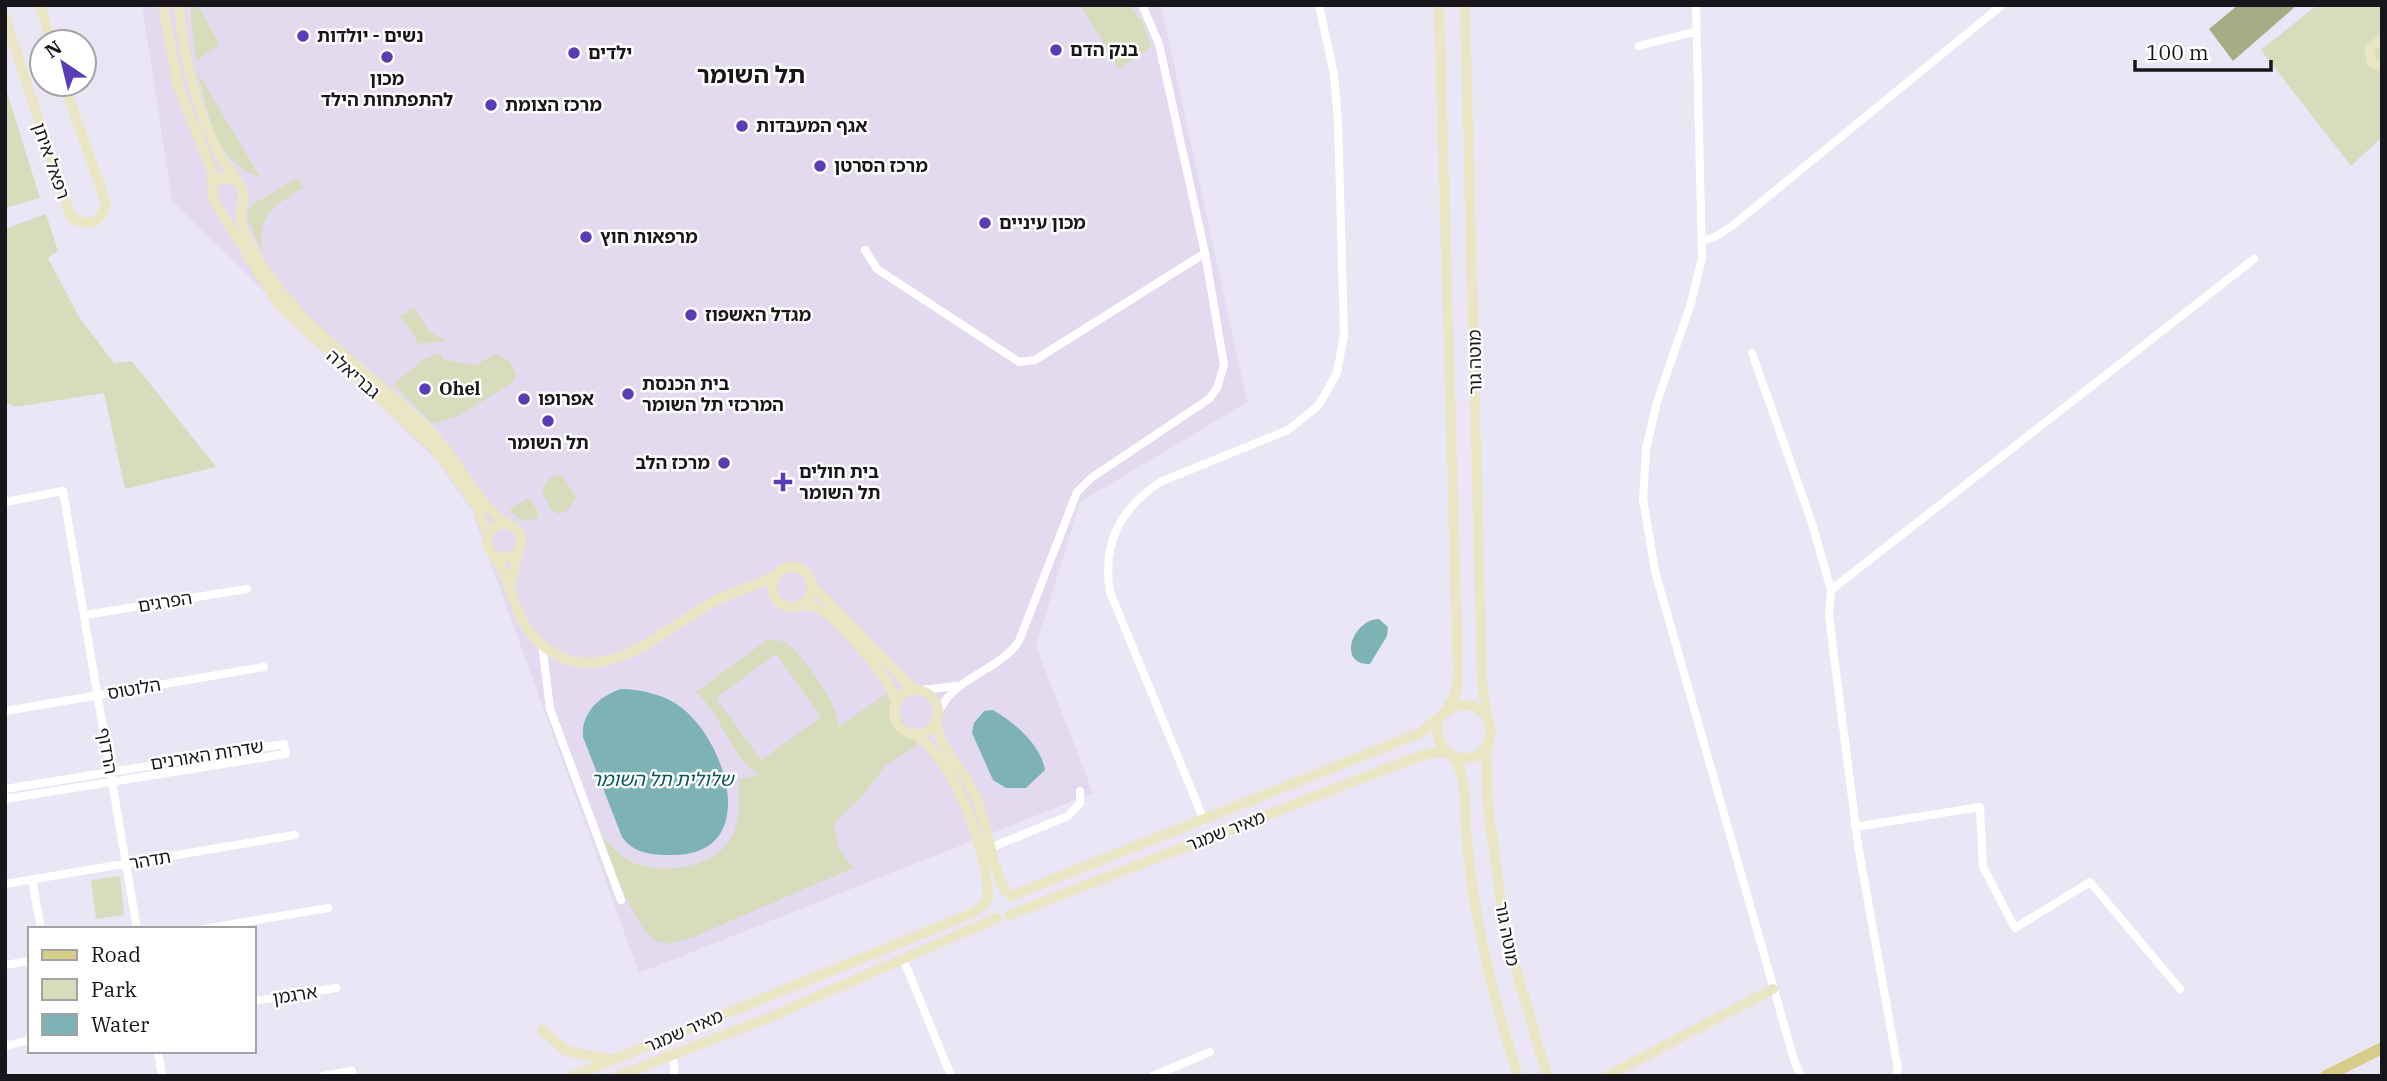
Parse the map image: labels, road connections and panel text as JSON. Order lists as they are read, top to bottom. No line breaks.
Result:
{"streets":{"street":["רפאל איתן","מוטה גור","גבריאלה","הפרגים","הלוטוס","הרדוף","שדרות האורנים","מאיר שמגר","תדהר","ארגמן"]},"crossings":[["מוטה גור","מאיר שמגר"],["הפרגים","הרדוף"],["הלוטוס","הרדוף"],["הרדוף","שדרות האורנים"],["הרדוף","תדהר"]],"districts":["תל השומר"],"water":["שלולית תל השומר"],"places":{"other":["נשים - יולדות","בנק הדם","ילדים","מכון להתפתחות הילד","מרכז הצומת","אגף המעבדות","מרכז הסרטן","מכון עיניים","מרפאות חוץ","מגדל האשפוז","Ohel","בית הכנסת המרכזי תל השומר","אפרופו","תל השומר","מרכז הלב"],"health":["בית חולים תל השומר"]},"legend":["Road","Park","Water"],"scale_bar":"100 m","north":"top left"}
